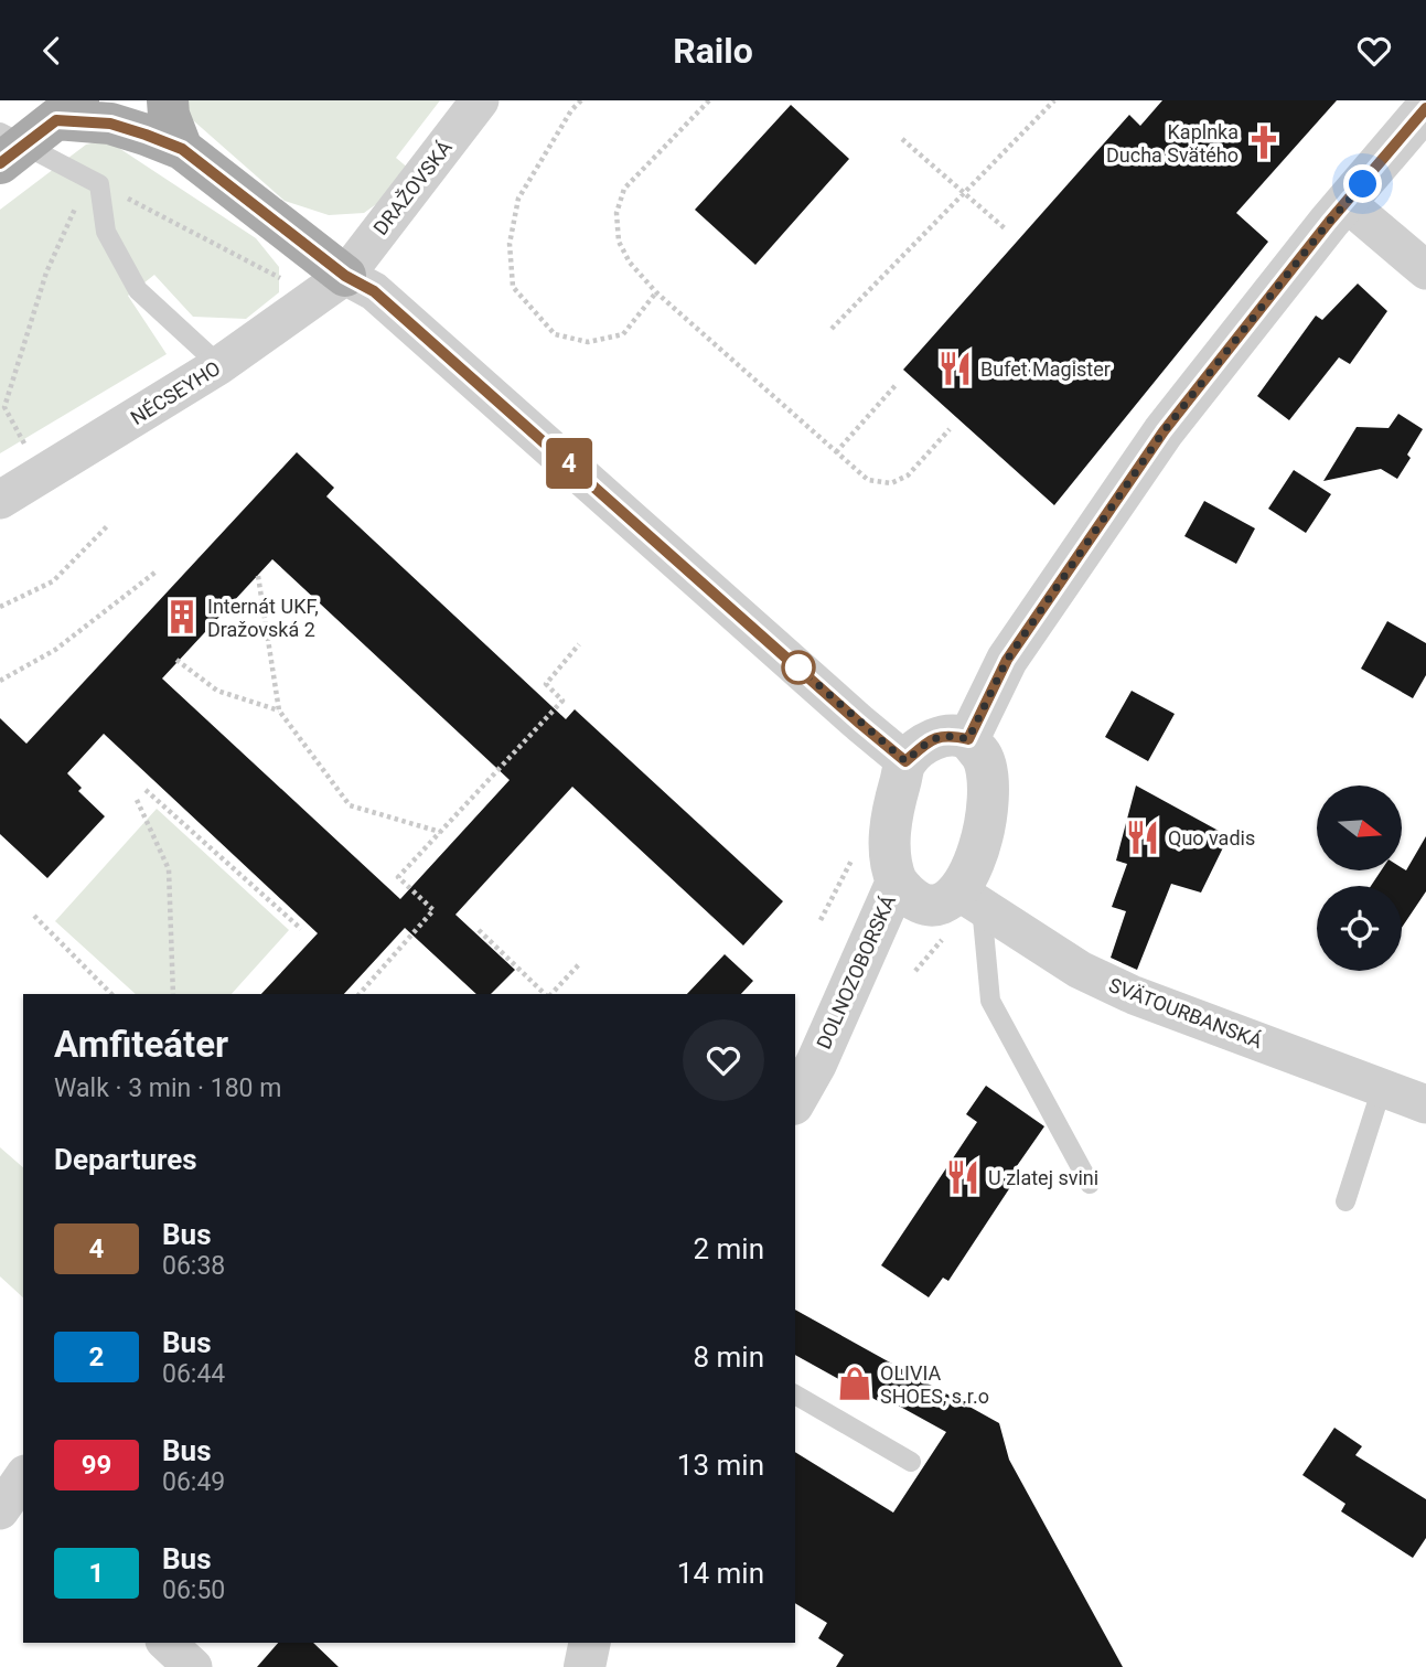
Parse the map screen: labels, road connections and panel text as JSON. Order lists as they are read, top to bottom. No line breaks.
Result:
{"streets":{"street":["DRAŽOVSKÁ","NÉCSEYHO","DOLNOZOBORSKÁ","SVÄTOURBANSKÁ"]},"crossings":[["DRAŽOVSKÁ","NÉCSEYHO"],["DOLNOZOBORSKÁ","SVÄTOURBANSKÁ"]],"places":{"church":["Kaplnka Ducha Svätého"],"restaurant":["Bufet Magister","Quo vadis","U zlatej svini"],"building":["Internát UKF, Dražovská 2"],"shop":["OLIVIA SHOES, s.r.o"]},"lines":["bus line 4"],"north":"right","page":{"header":"Railo","on_map":"4","heading":[["Amfiteáter","Walk · 3 min · 180 m"],"Departures"],"list":[{"mark":"4","name":"Bus","note":"06:38","value":"2 min"},{"mark":"2","name":"Bus","note":"06:44","value":"8 min"},{"mark":"99","name":"Bus","note":"06:49","value":"13 min"},{"mark":"1","name":"Bus","note":"06:50","value":"14 min"}]}}
